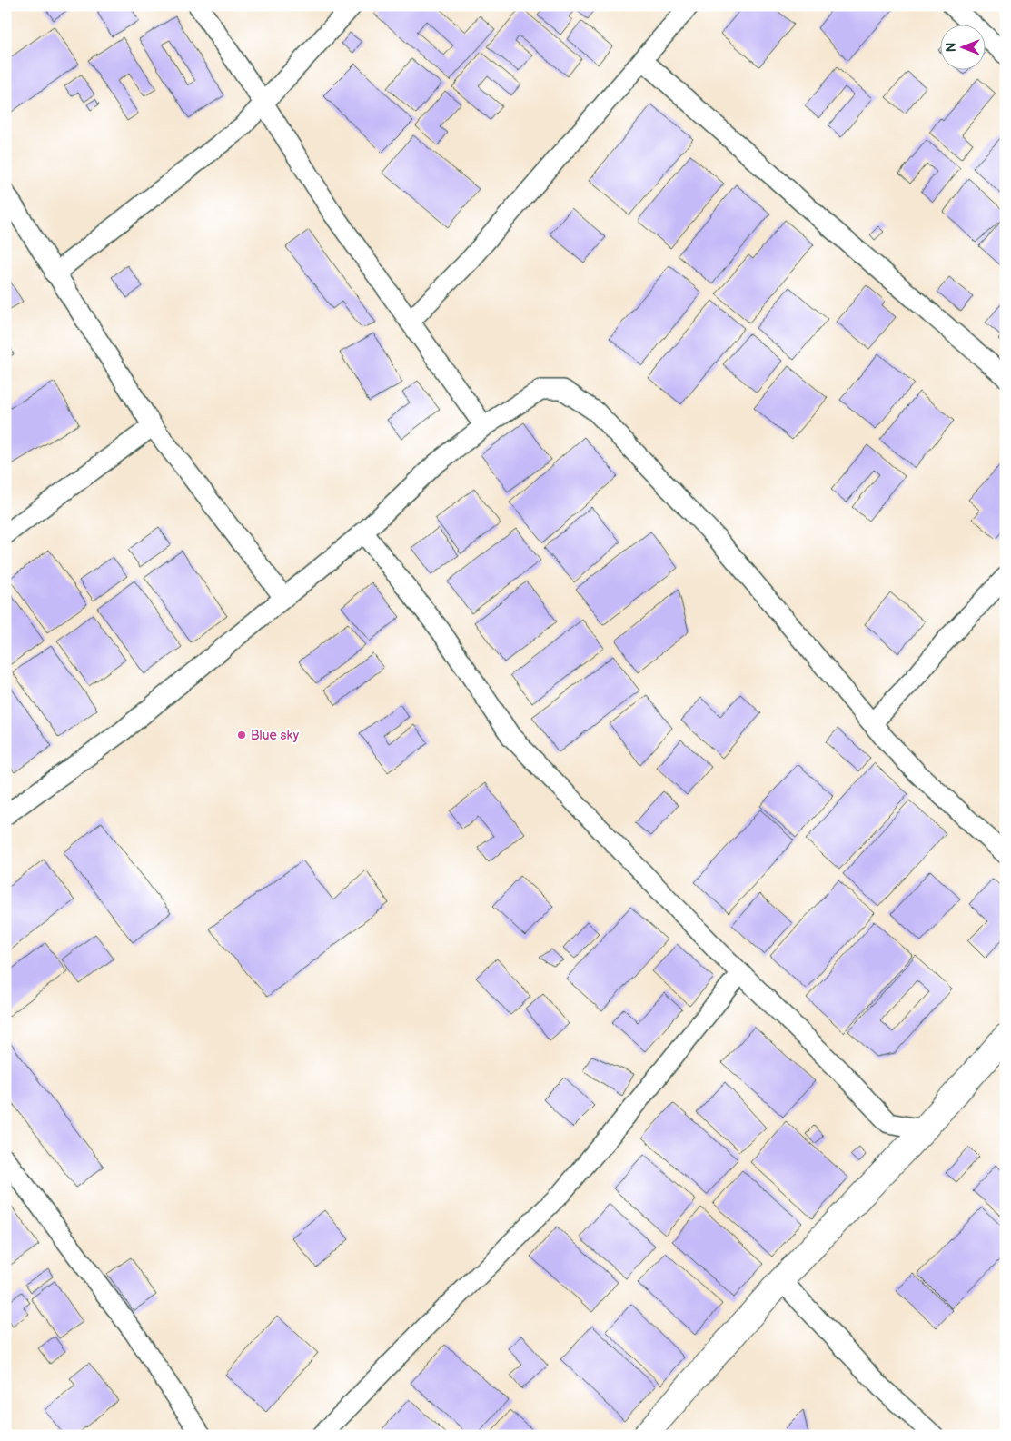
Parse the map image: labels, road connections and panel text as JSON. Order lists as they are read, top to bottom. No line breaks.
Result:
{"places":["Blue sky"],"north":"left"}
